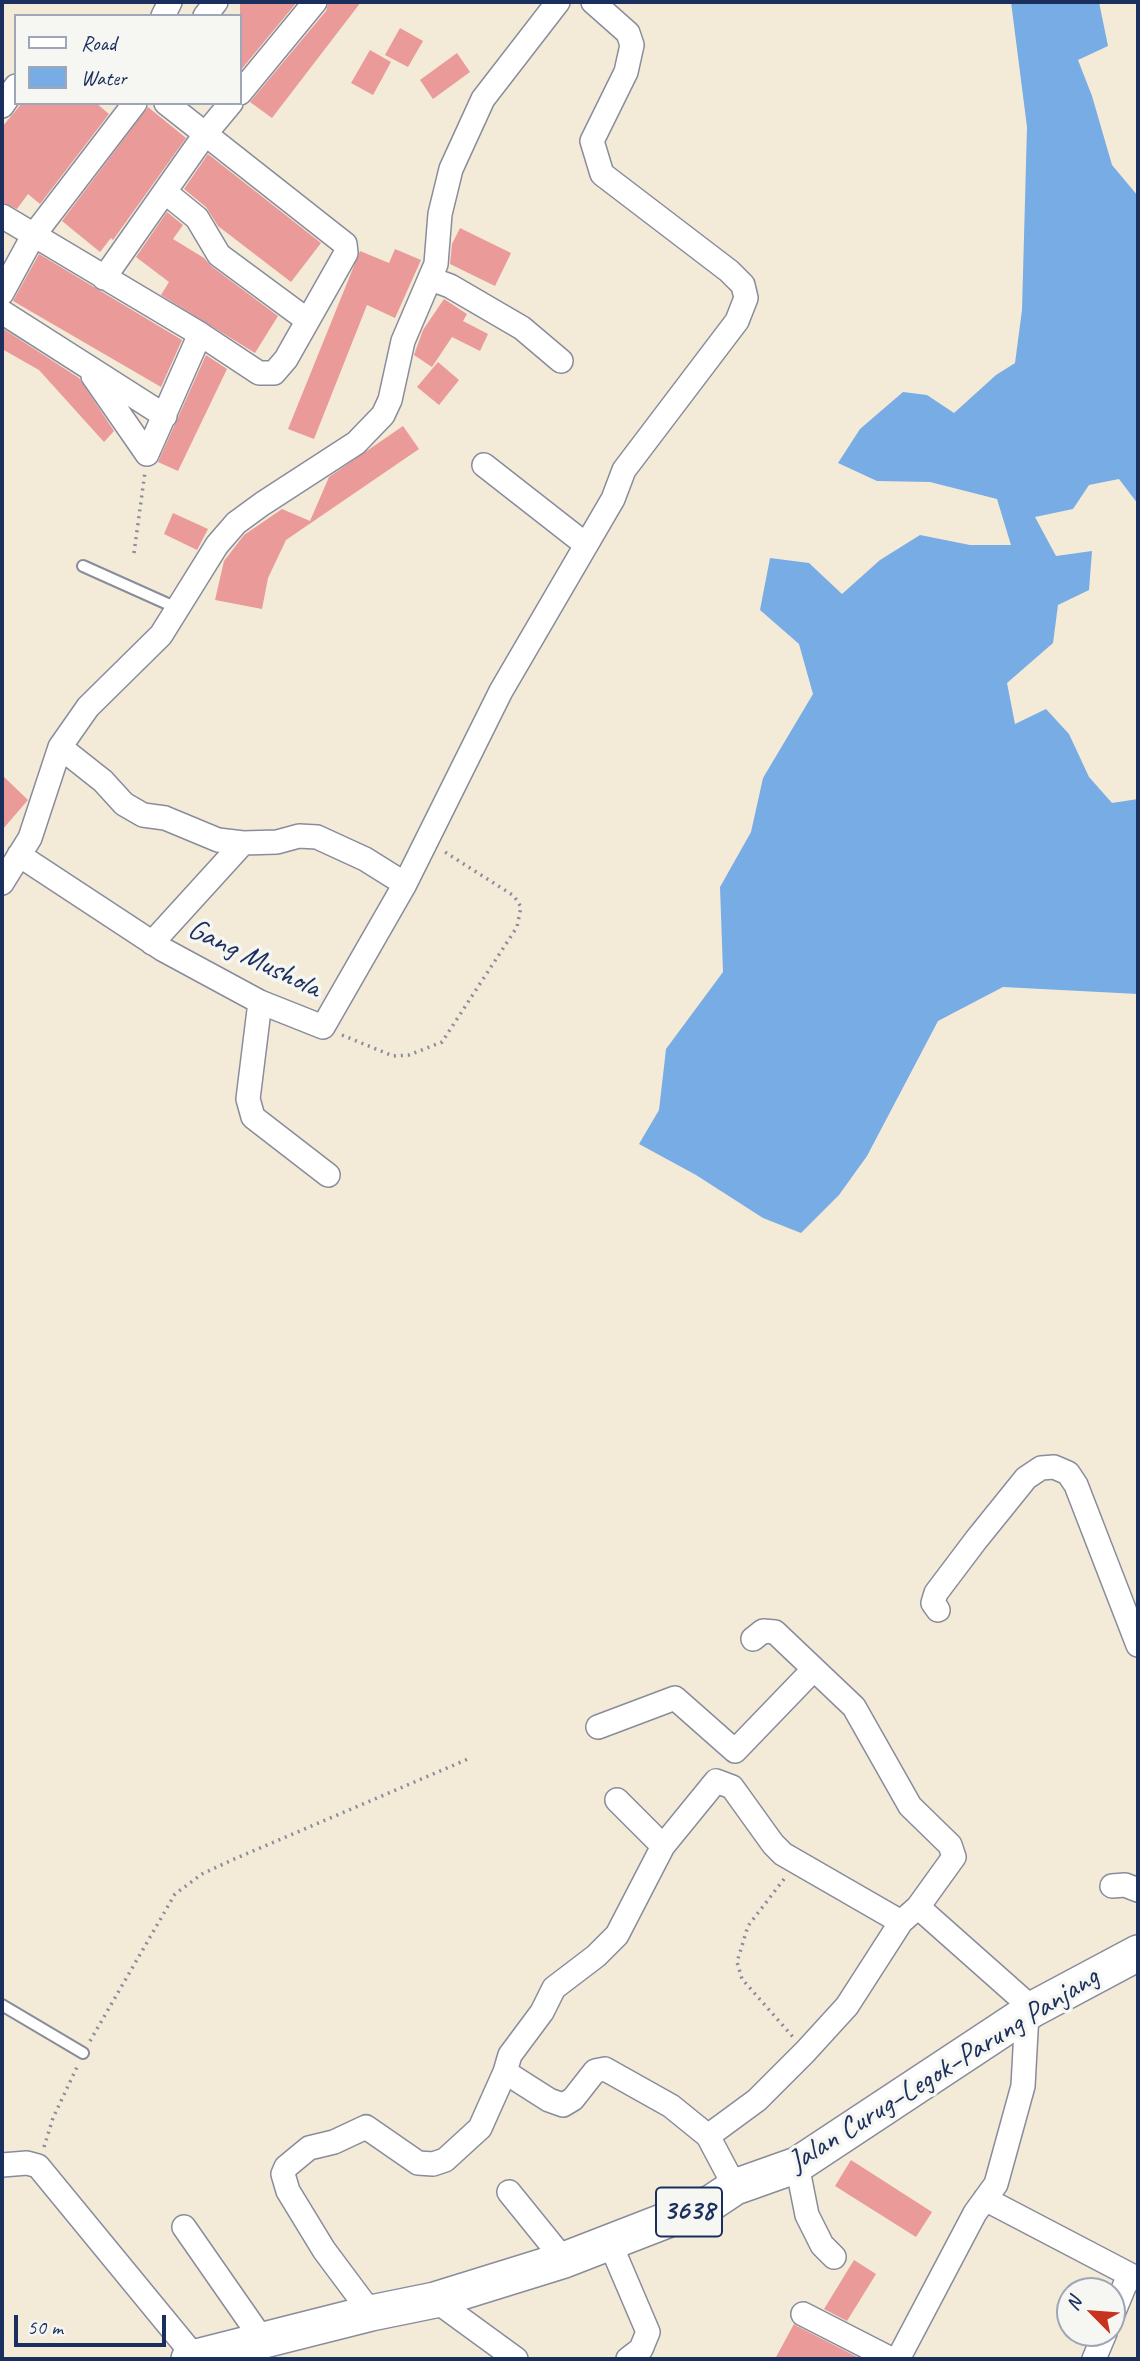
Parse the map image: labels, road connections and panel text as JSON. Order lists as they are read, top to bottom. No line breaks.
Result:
{"streets":{"main road":["Jalan Curug–Legok–Parung Panjang","3638"],"street":["Gang Mushola"]},"legend":["Road","Water"],"scale_bar":"50 m","north":"top left"}
